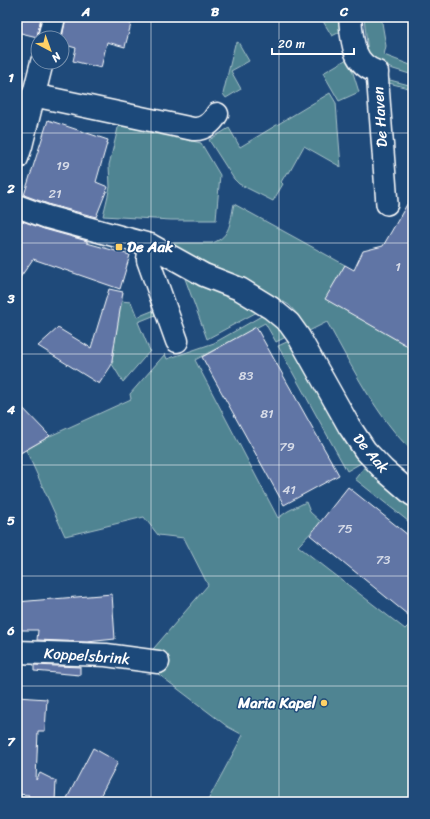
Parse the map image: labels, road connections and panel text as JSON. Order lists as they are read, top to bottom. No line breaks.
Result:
{"streets":{"street":["De Haven","De Aak","Koppelsbrink"]},"places":{"transit":["De Aak"],"other":["Maria Kapel"]},"house_numbers":["19","21","1","83","81","79","41","75","73"],"scale_bar":"20 m","north":"bottom right","grid":{"columns":["A","B","C"],"rows":["1","2","3","4","5","6","7"]}}
